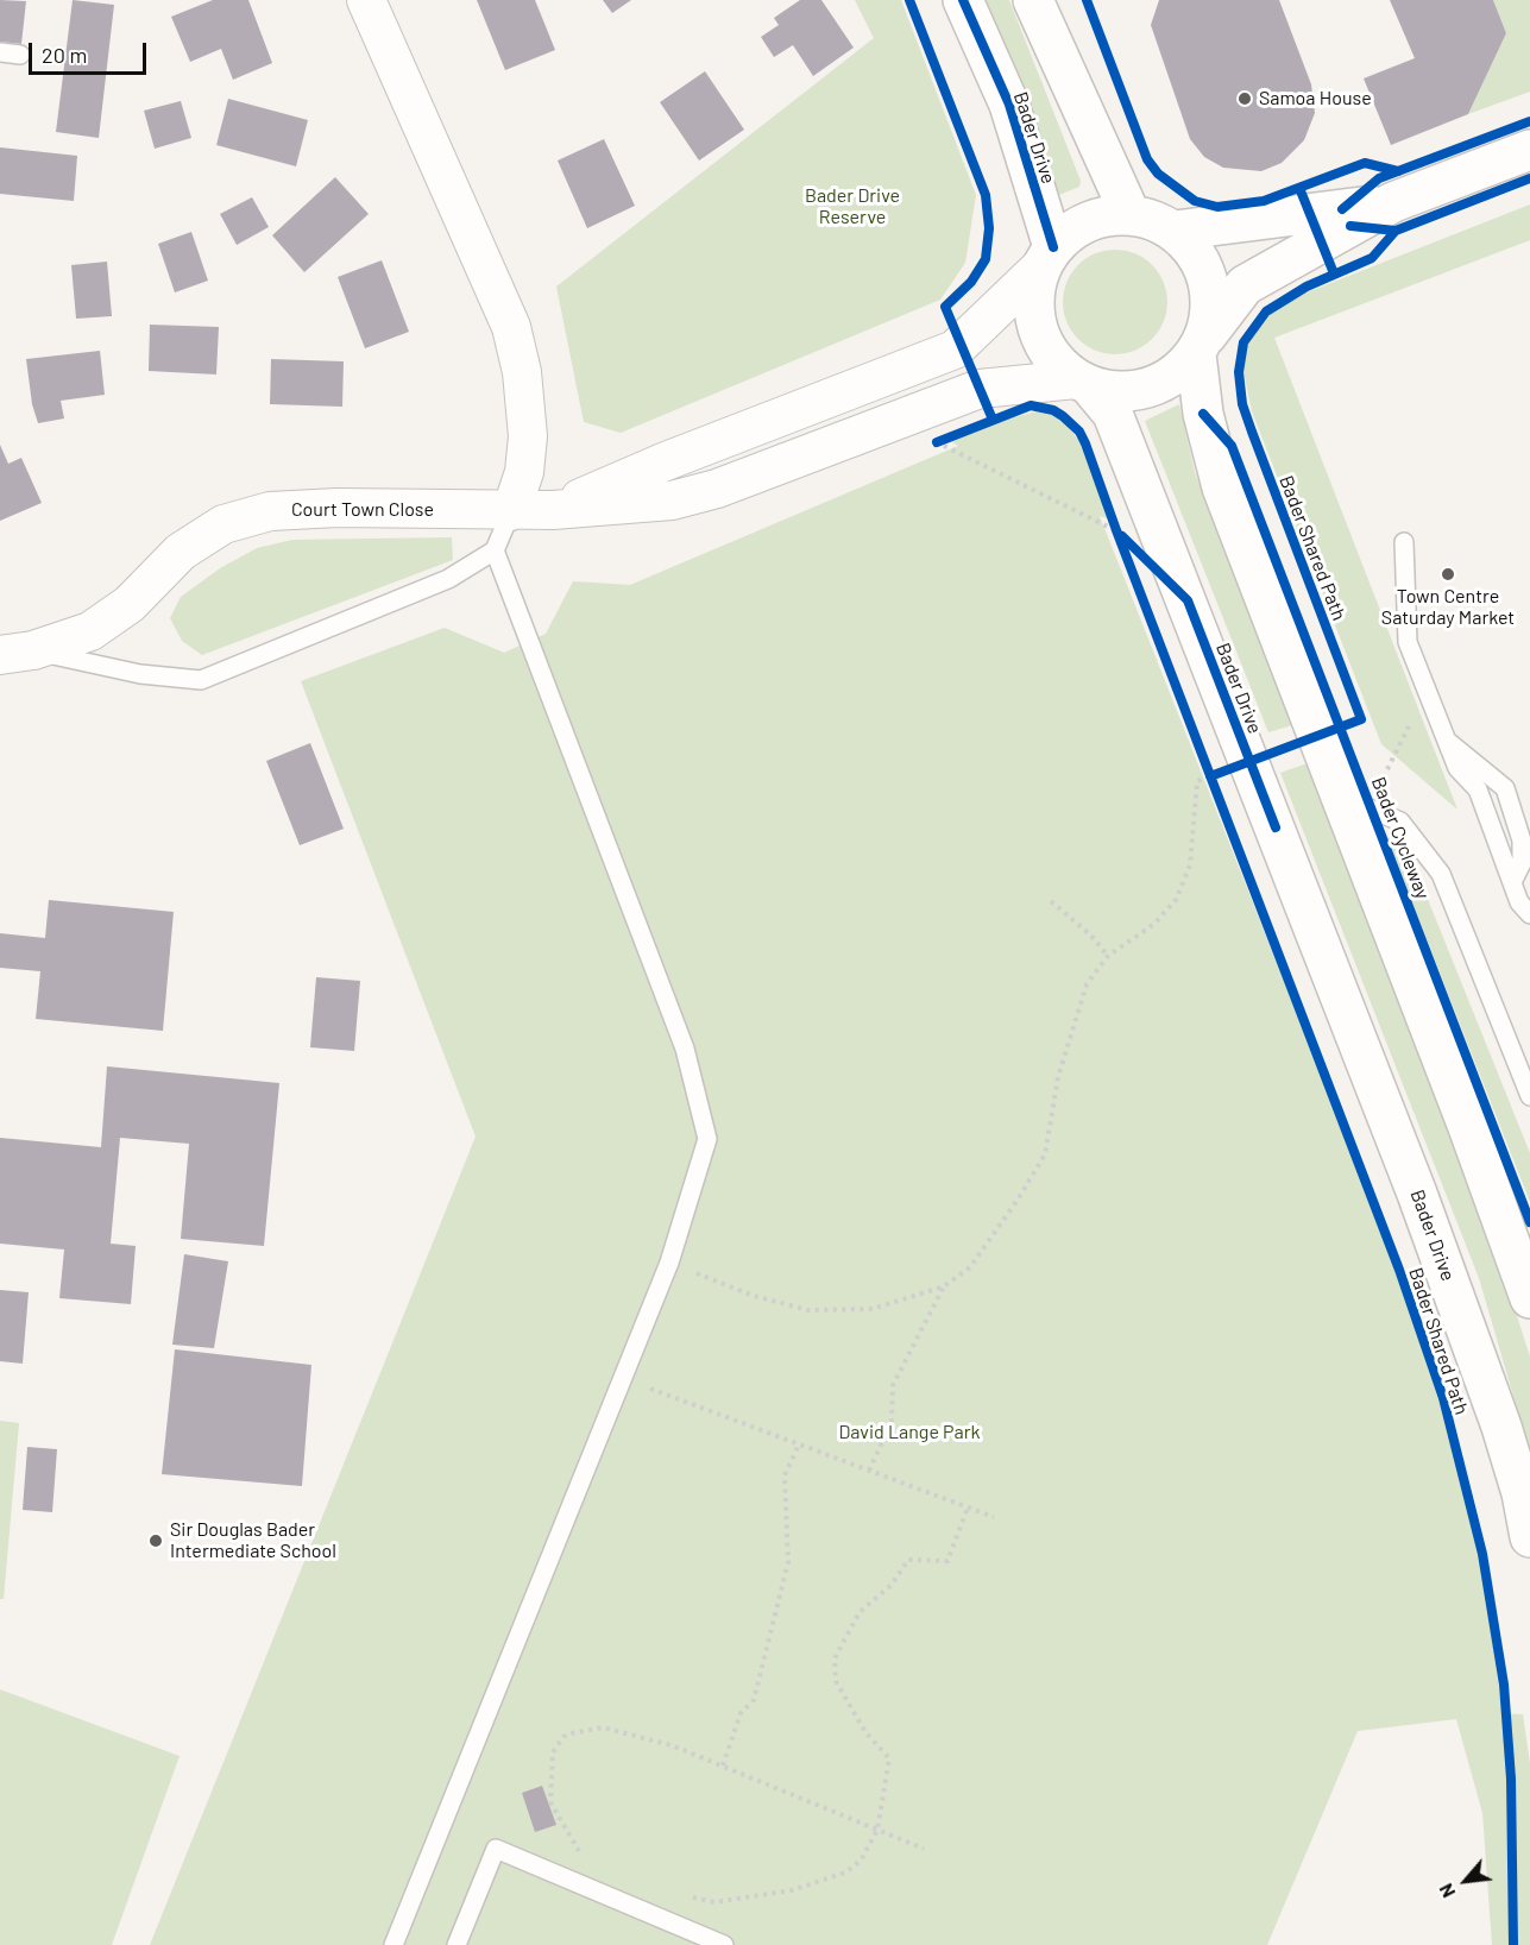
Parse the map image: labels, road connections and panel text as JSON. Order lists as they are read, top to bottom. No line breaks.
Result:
{"streets":{"main road":["Bader Drive"],"street":["Court Town Close"],"cycle path":["Bader Shared Path","Bader Cycleway"]},"crossings":[["Bader Drive","Court Town Close"]],"parks":["Bader Drive Reserve","David Lange Park"],"places":["Samoa House","Town Centre Saturday Market","Sir Douglas Bader Intermediate School"],"scale_bar":"20 m","north":"bottom left"}
